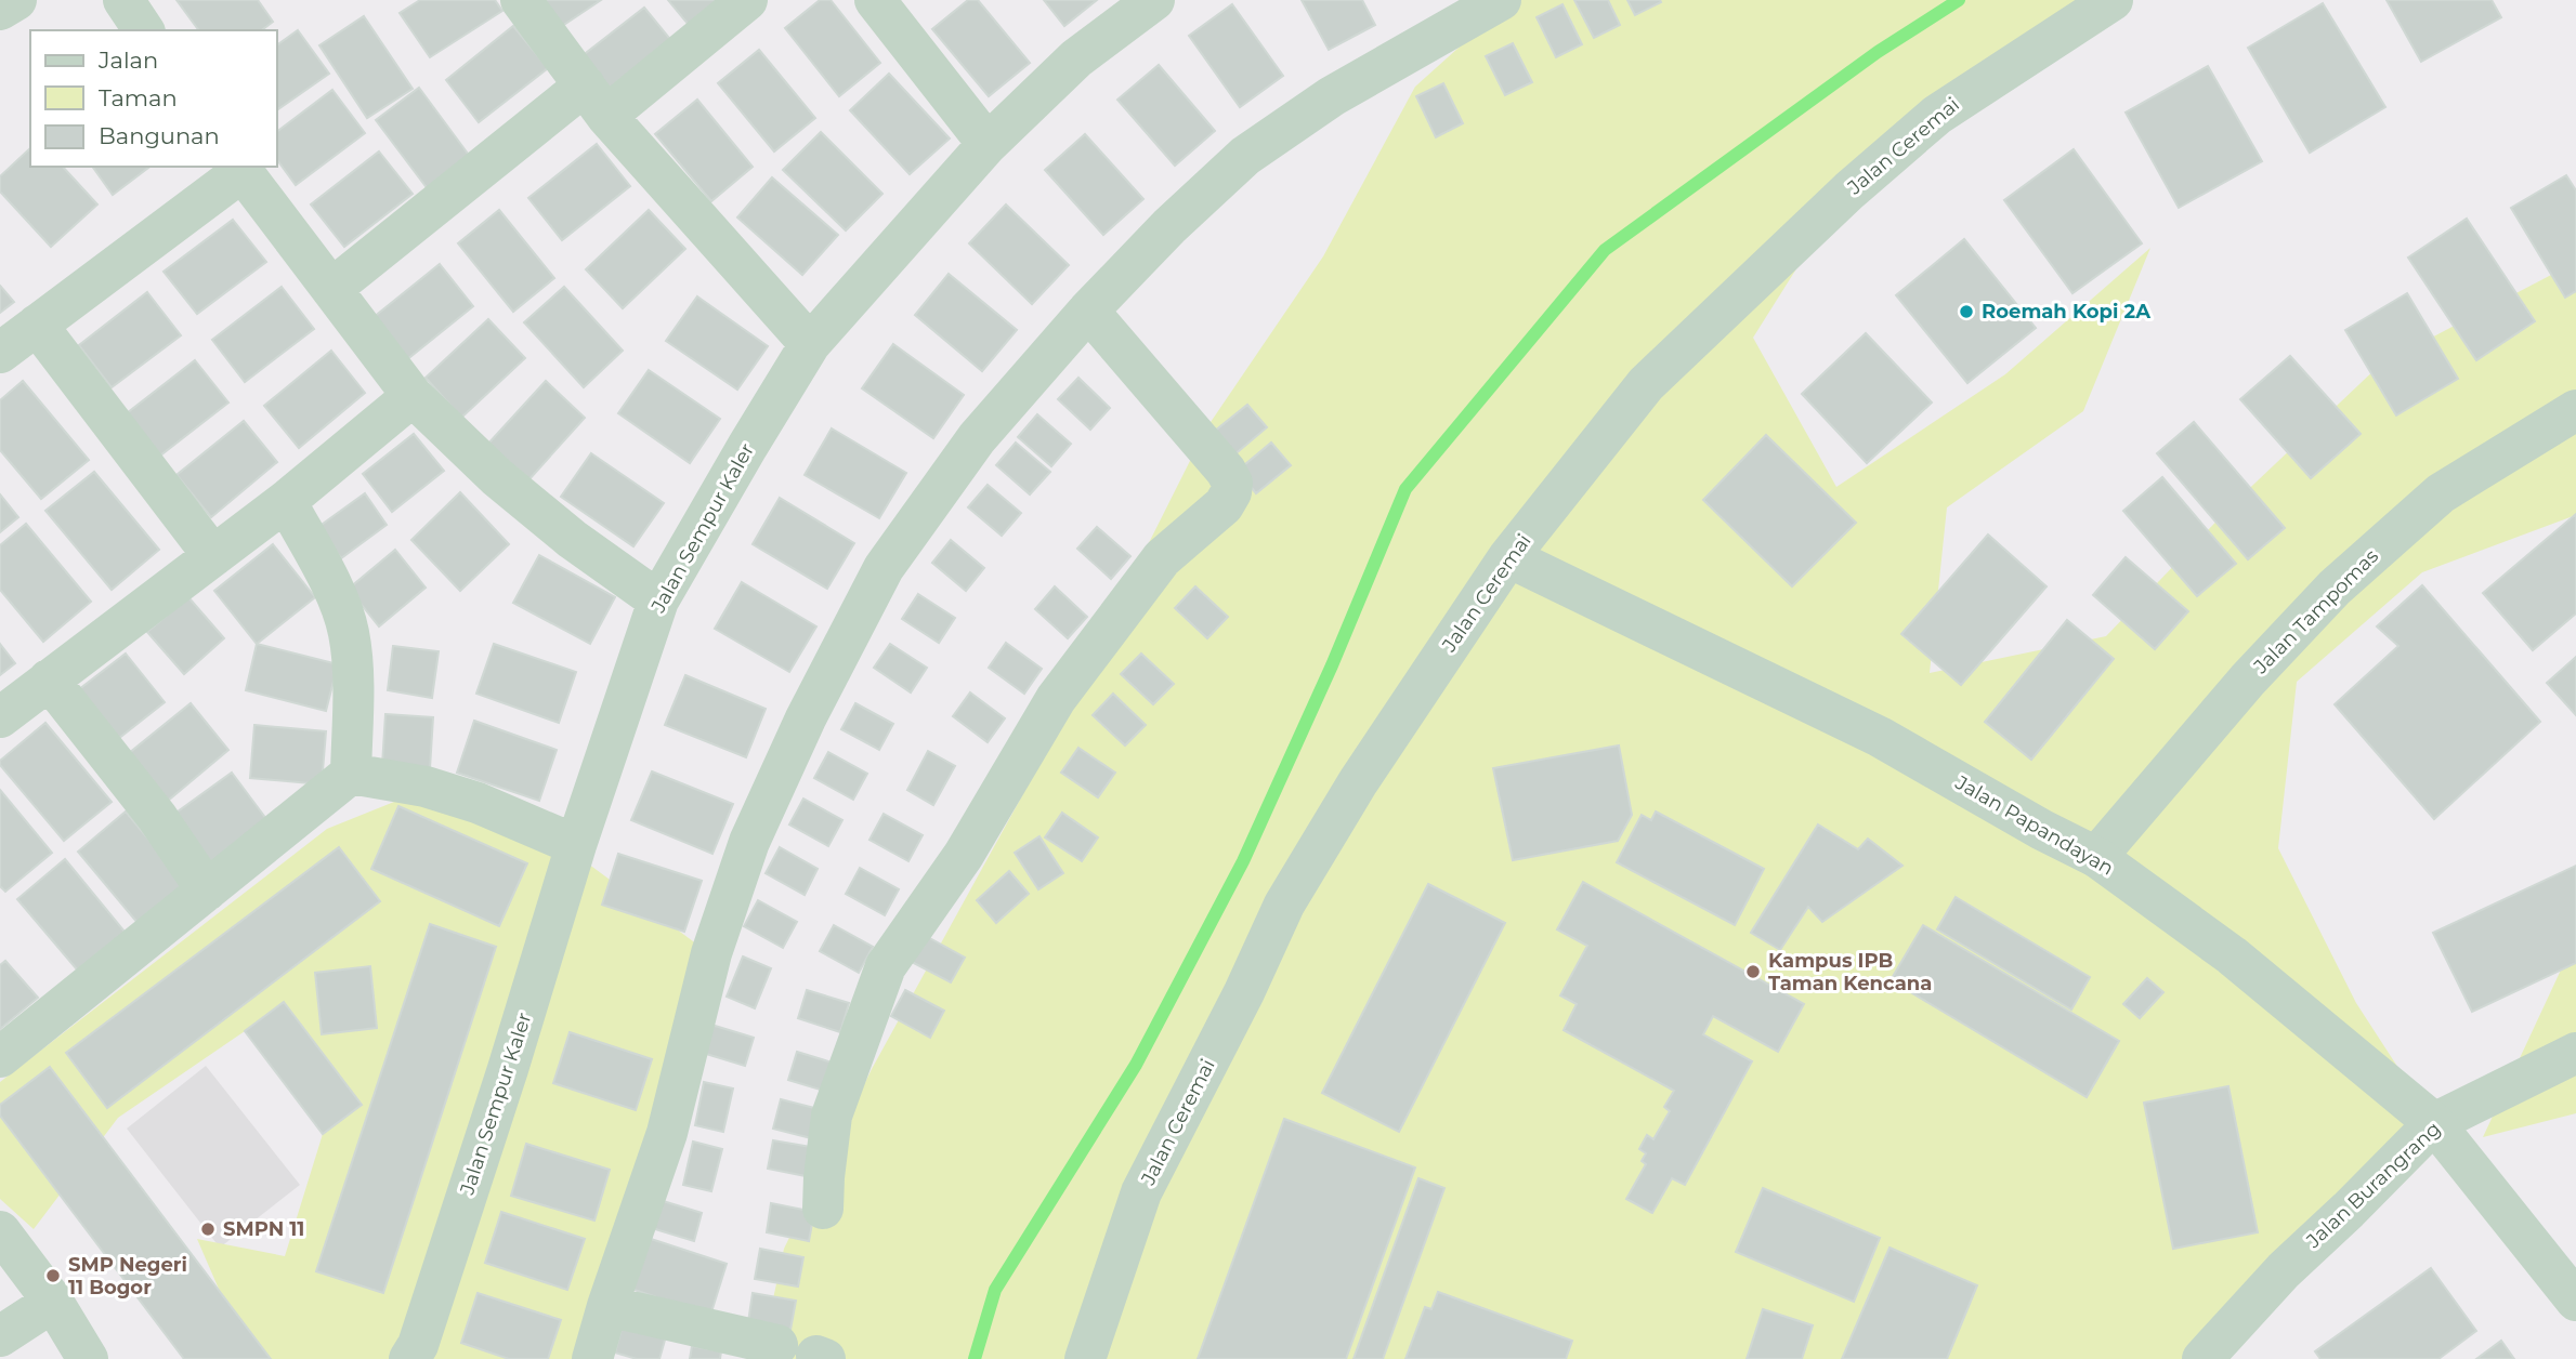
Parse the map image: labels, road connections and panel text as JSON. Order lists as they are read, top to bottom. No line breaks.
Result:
{"streets":{"street":["Jalan Ceremai","Jalan Sempur Kaler","Jalan Tampomas","Jalan Papandayan","Jalan Burangrang"]},"crossings":[["Jalan Ceremai","Jalan Papandayan"],["Jalan Tampomas","Jalan Papandayan"],["Jalan Papandayan","Jalan Burangrang"]],"places":["Roemah Kopi 2A","Kampus IPB Taman Kencana","SMPN 11","SMP Negeri 11 Bogor"],"legend":["Jalan","Taman","Bangunan"]}
